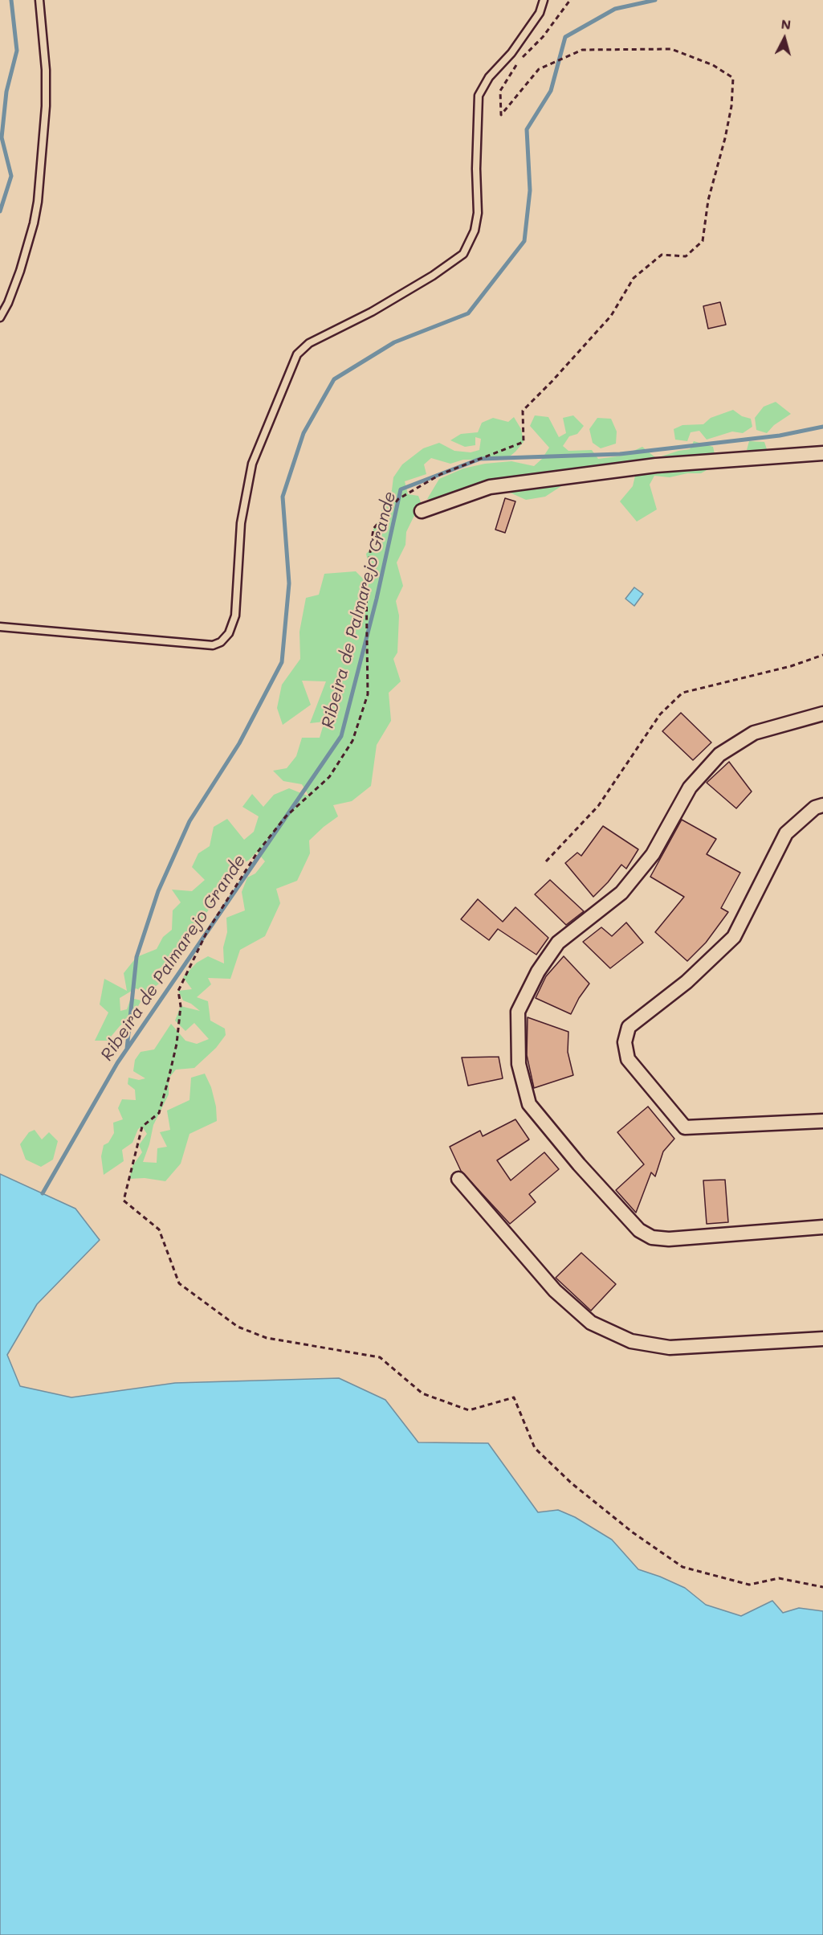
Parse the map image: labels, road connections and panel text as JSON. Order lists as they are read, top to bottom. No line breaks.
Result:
{"water":["Ribeira de Palmarejo Grande"],"north":"top"}
